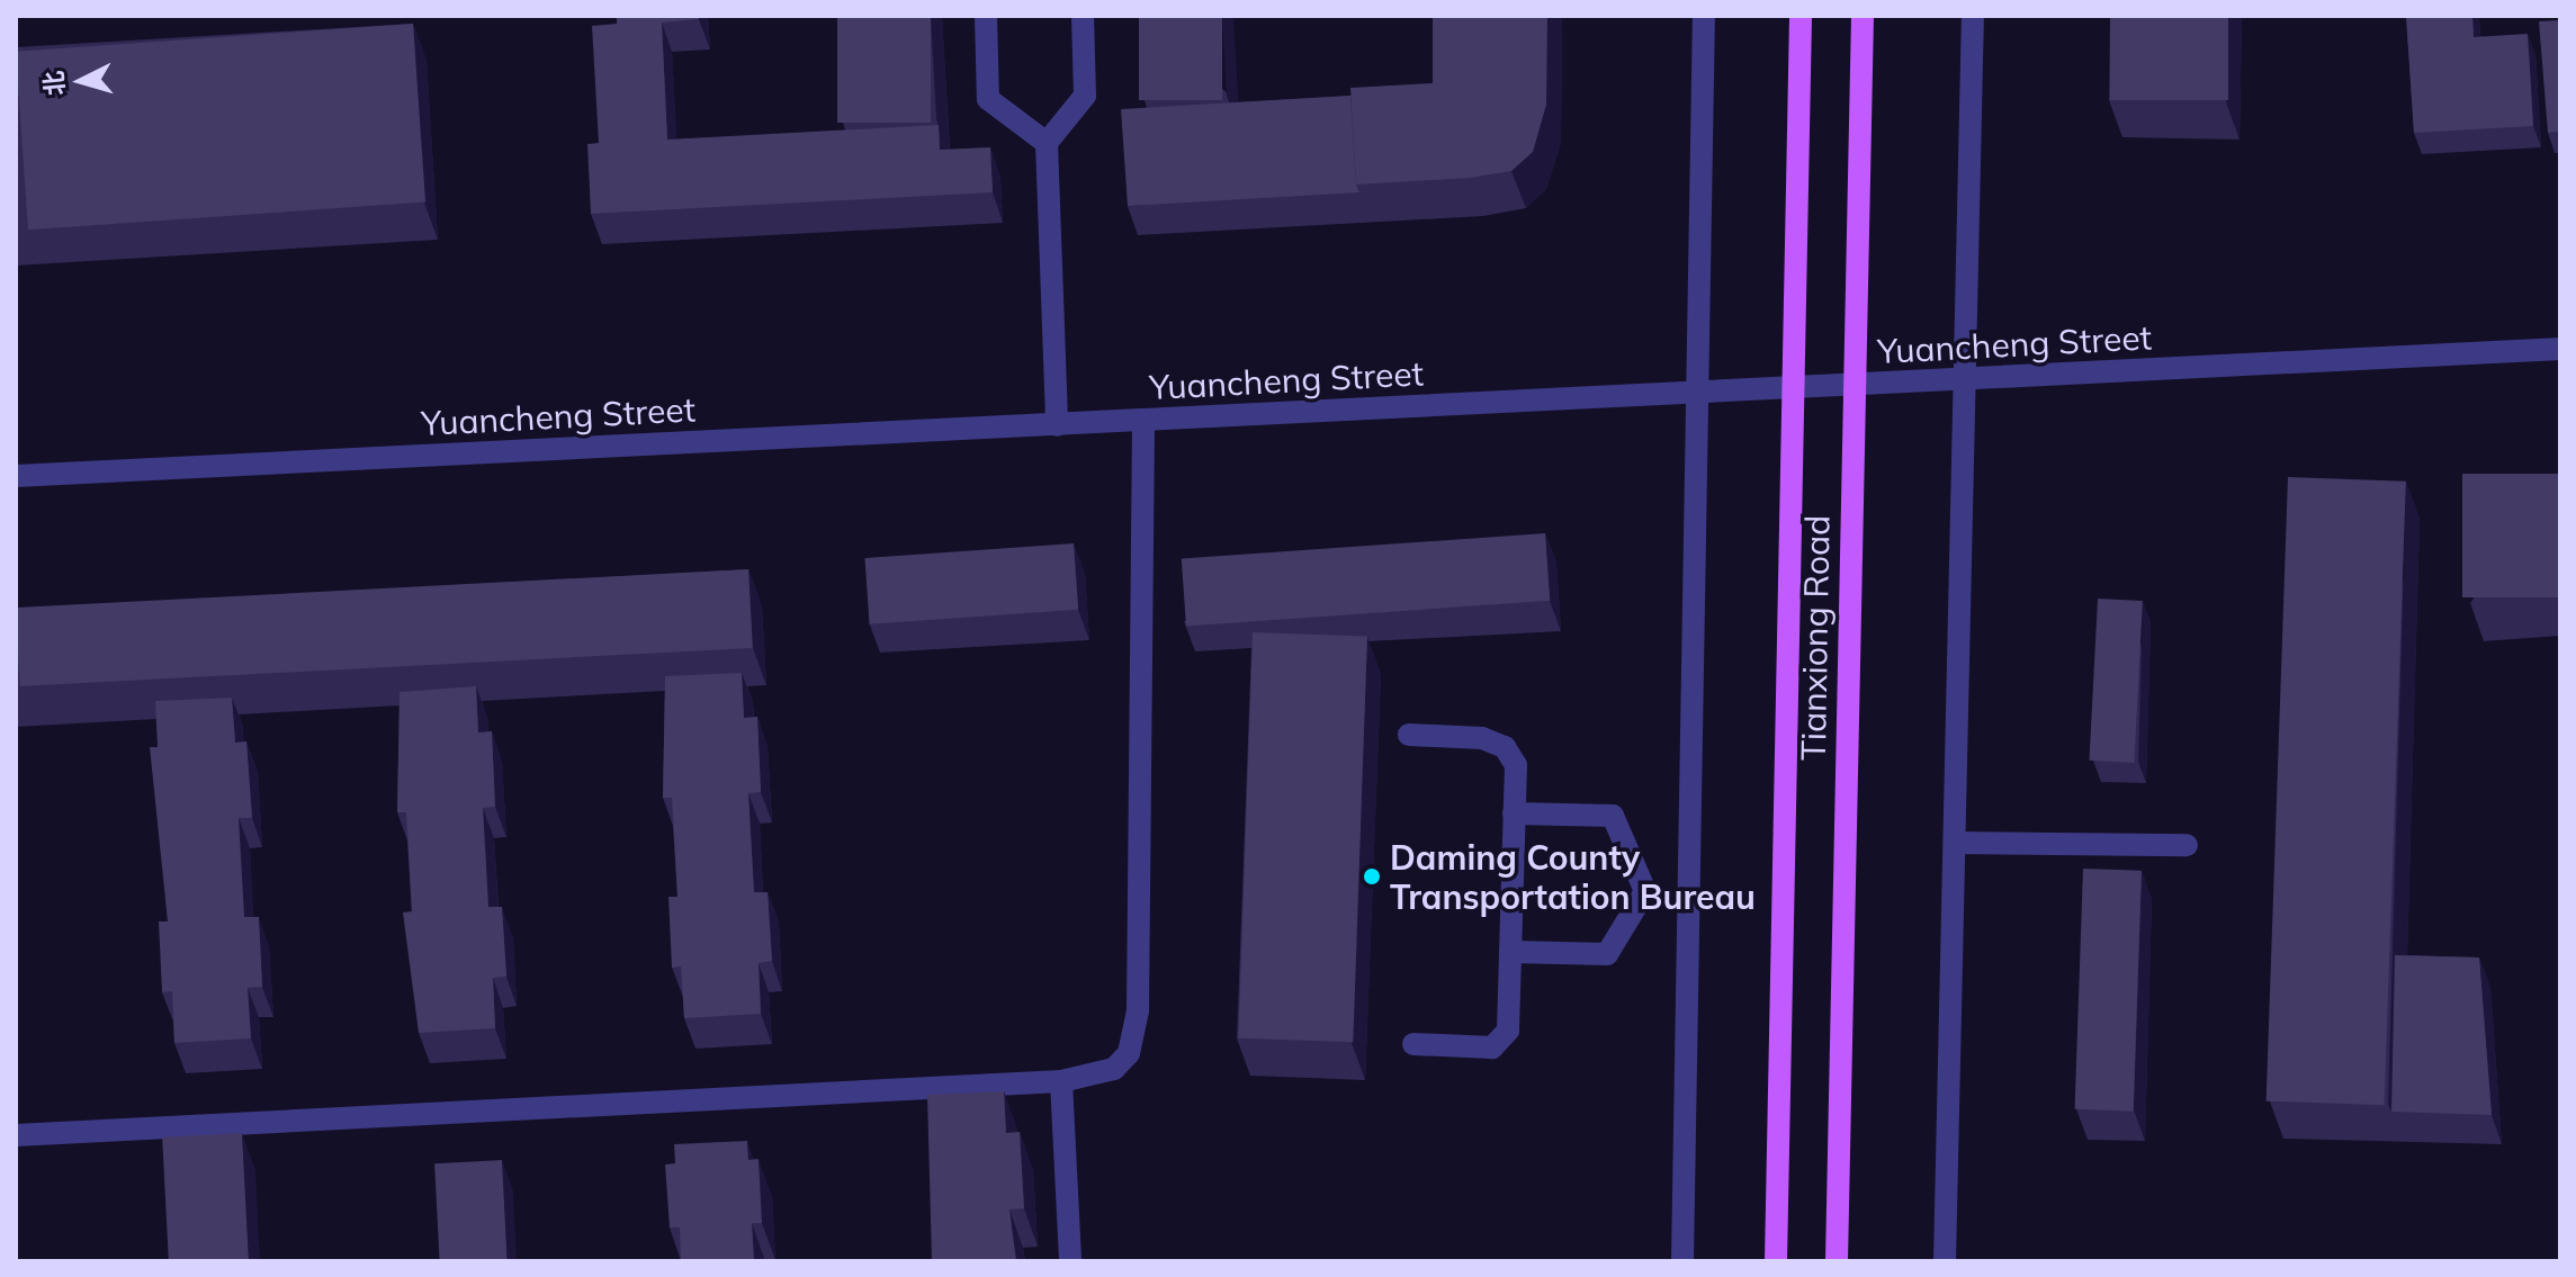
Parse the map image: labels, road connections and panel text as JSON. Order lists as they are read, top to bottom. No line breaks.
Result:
{"streets":{"main road":["Tianxiong Road"],"street":["Yuancheng Street"]},"crossings":[["Yuancheng Street","Tianxiong Road"]],"places":["Daming County Transportation Bureau"],"north":"left"}
